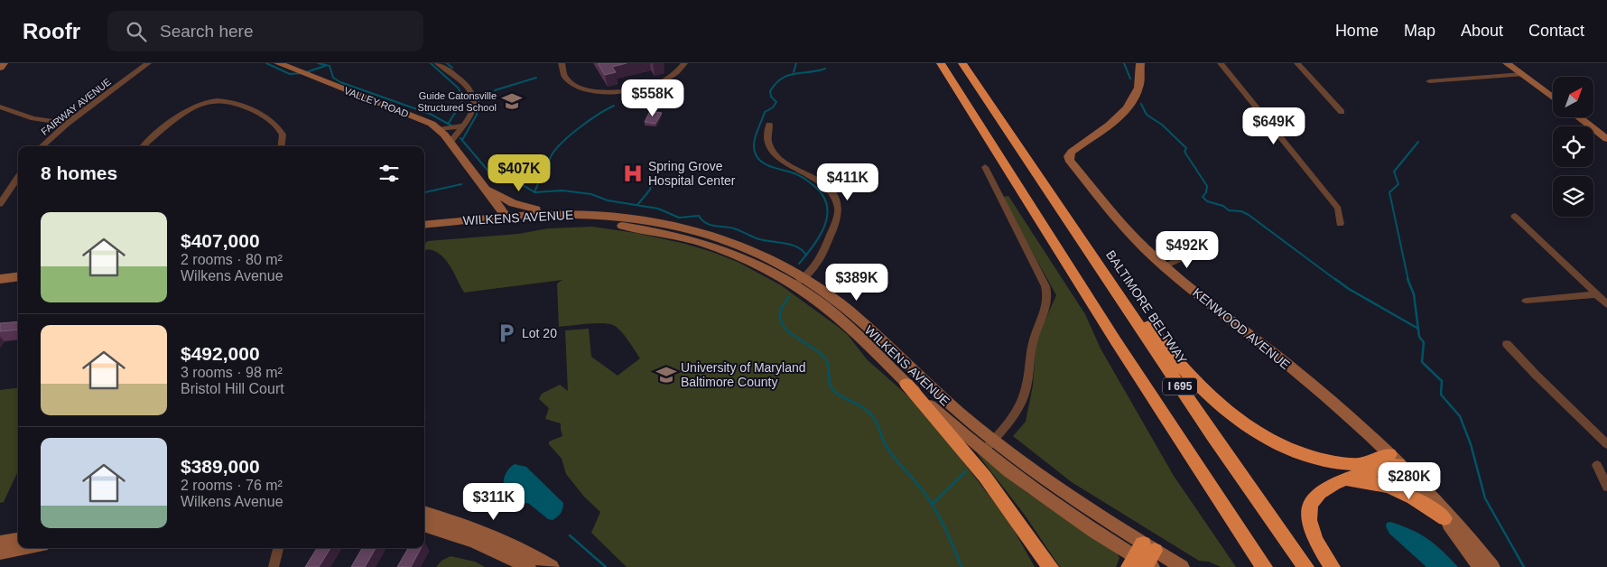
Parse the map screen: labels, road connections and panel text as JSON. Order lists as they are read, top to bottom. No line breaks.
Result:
{"streets":{"highway":["BALTIMORE BELTWAY","I 695"],"main road":["VALLEY ROAD","WILKENS AVENUE","KENWOOD AVENUE"],"street":["FAIRWAY AVENUE"]},"crossings":[["VALLEY ROAD","WILKENS AVENUE"]],"places":{"school or university":["Guide Catonsville Structured School","University of Maryland Baltimore County"],"hospital":["Spring Grove Hospital Center"],"parking":["Lot 20"]},"north":"top right","page":{"header":"Roofr","search":"Search here","nav":["Home","Map","About","Contact"],"price":["$558K","$649K","$407K","$411K","$492K","$389K","$280K","$311K"],"heading":"8 homes","list":[{"name":"$407,000","note":"2 rooms · 80 m² · Wilkens Avenue"},{"name":"$492,000","note":"3 rooms · 98 m² · Bristol Hill Court"},{"name":"$389,000","note":"2 rooms · 76 m² · Wilkens Avenue"}]}}
